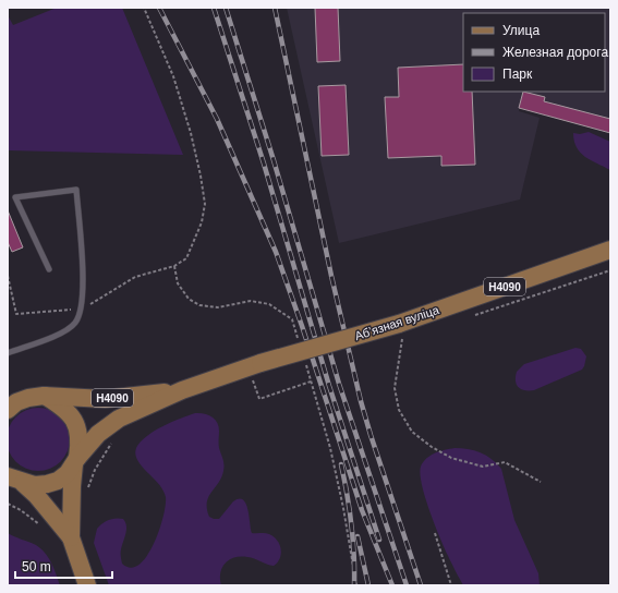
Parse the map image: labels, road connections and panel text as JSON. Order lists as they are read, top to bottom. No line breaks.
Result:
{"streets":{"main road":["Н4090","Абʼязная вуліца"]},"legend":["Улица","Железная дорога","Парк"],"scale_bar":"50 m"}
